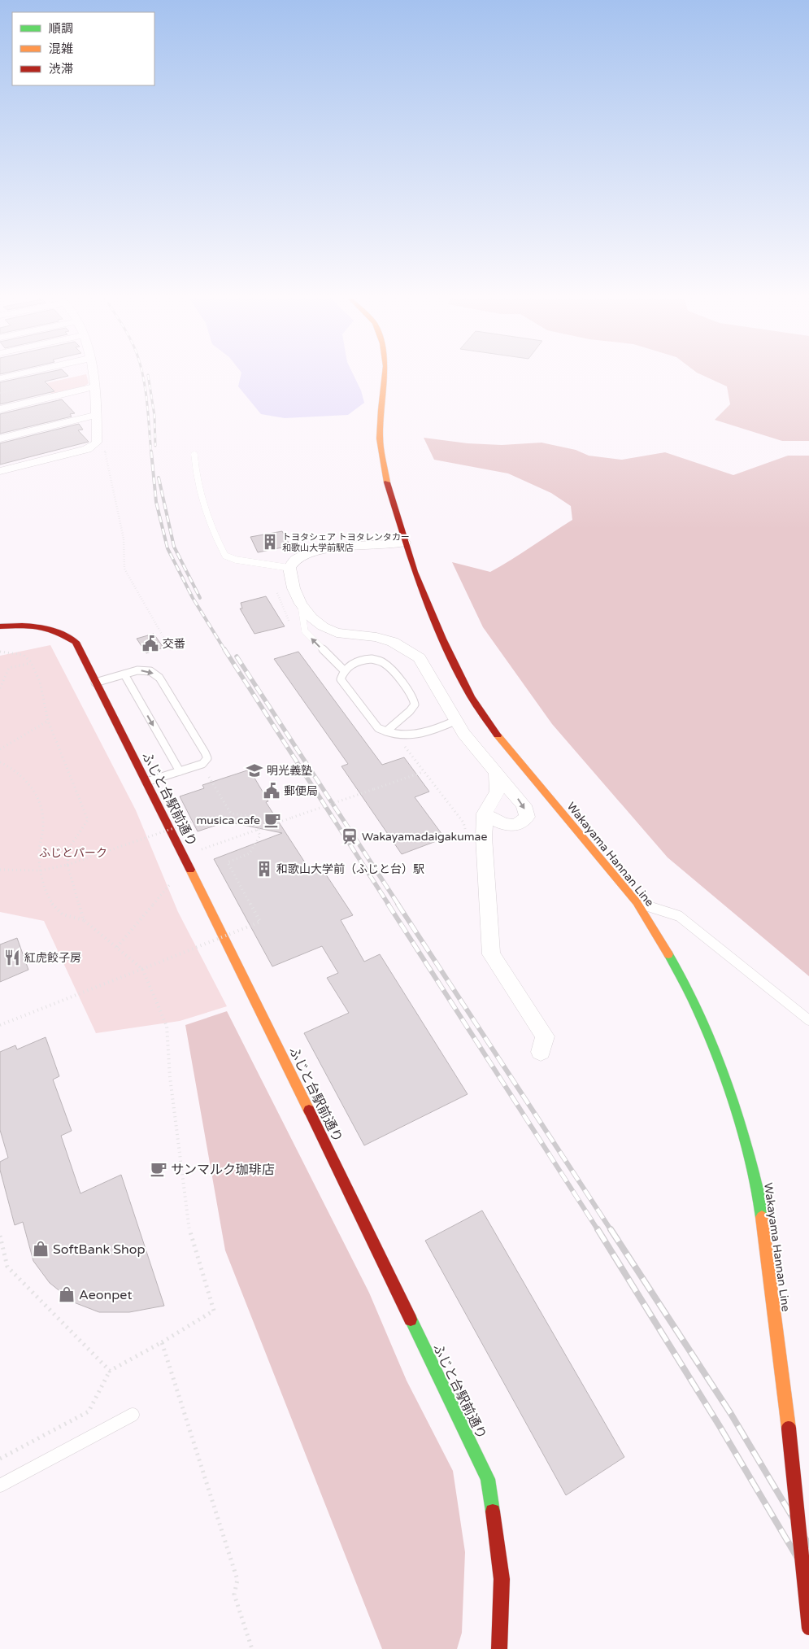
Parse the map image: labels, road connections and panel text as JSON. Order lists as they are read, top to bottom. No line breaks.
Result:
{"streets":{"main road":["ふじと台駅前通り","Wakayama Hannan Line"]},"parks":["ふじとパーク"],"places":{"building":["トヨタシェア トヨタレンタカー 和歌山大学前駅店","和歌山大学前（ふじと台）駅"],"public building":["交番","郵便局"],"school or university":["明光義塾"],"cafe":["musica cafe","サンマルク珈琲店"],"station":["Wakayamadaigakumae"],"restaurant":["紅虎餃子房"],"shop":["SoftBank Shop","Aeonpet"]},"legend":["順調","混雑","渋滞"]}
